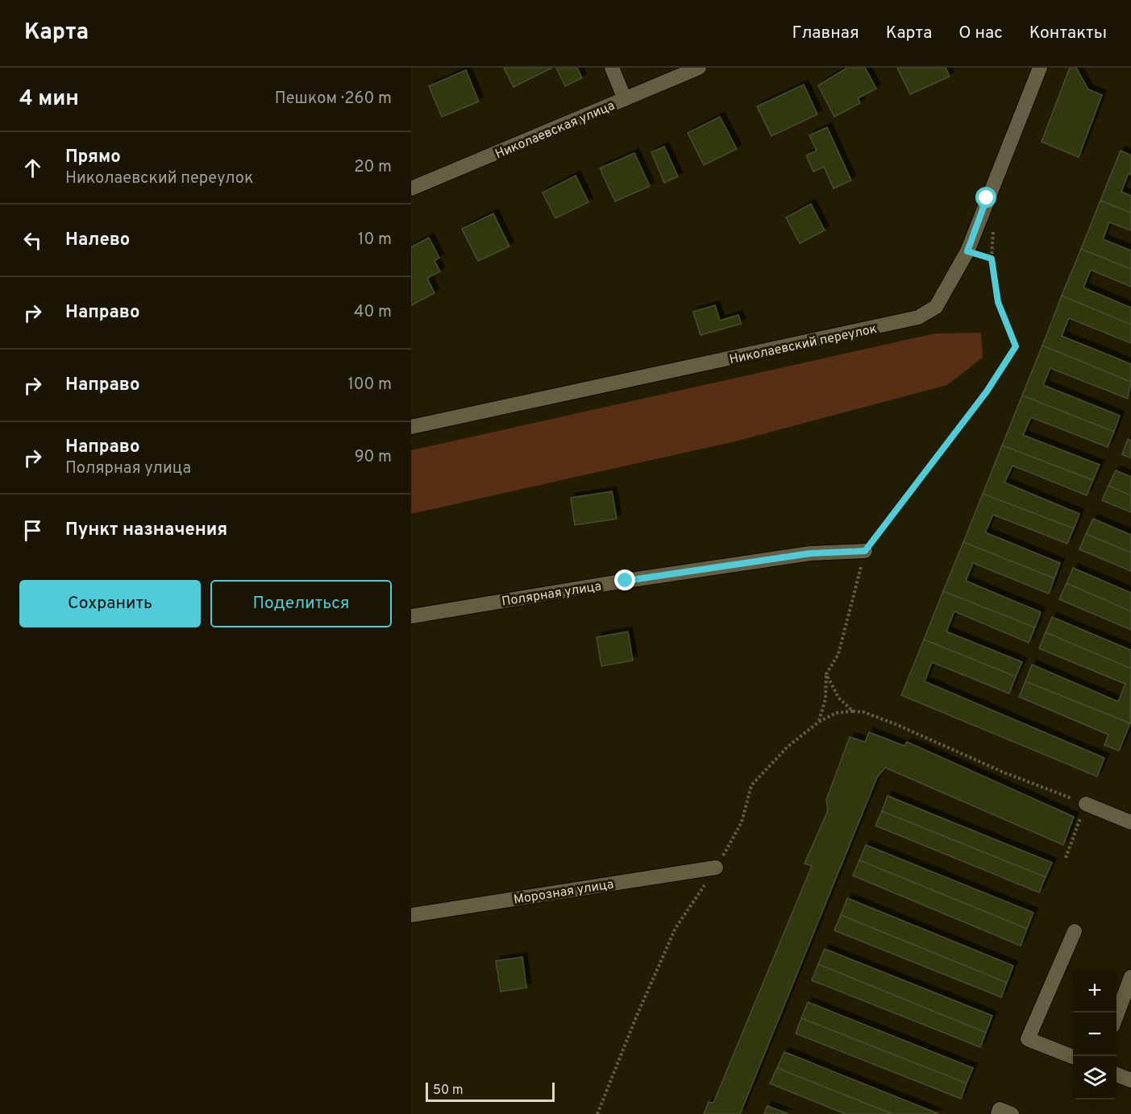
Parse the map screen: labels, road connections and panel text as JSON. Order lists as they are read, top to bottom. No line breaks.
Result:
{"streets":{"street":["Николаевская улица","Николаевский переулок","Полярная улица","Морозная улица"]},"scale_bar":"50 m","page":{"header":"Карта","nav":["Главная","Карта","О нас","Контакты"],"heading":["4 мин","Пешком · 260 m"],"list":[["Прямо","Николаевский переулок","20 m"],["Налево","10 m"],["Направо","40 m"],["Направо","100 m"],["Направо","Полярная улица","90 m"],"Пункт назначения"],"buttons":["Сохранить","Поделиться"],"map_buttons":["+","−"],"scale":"50 m"}}
